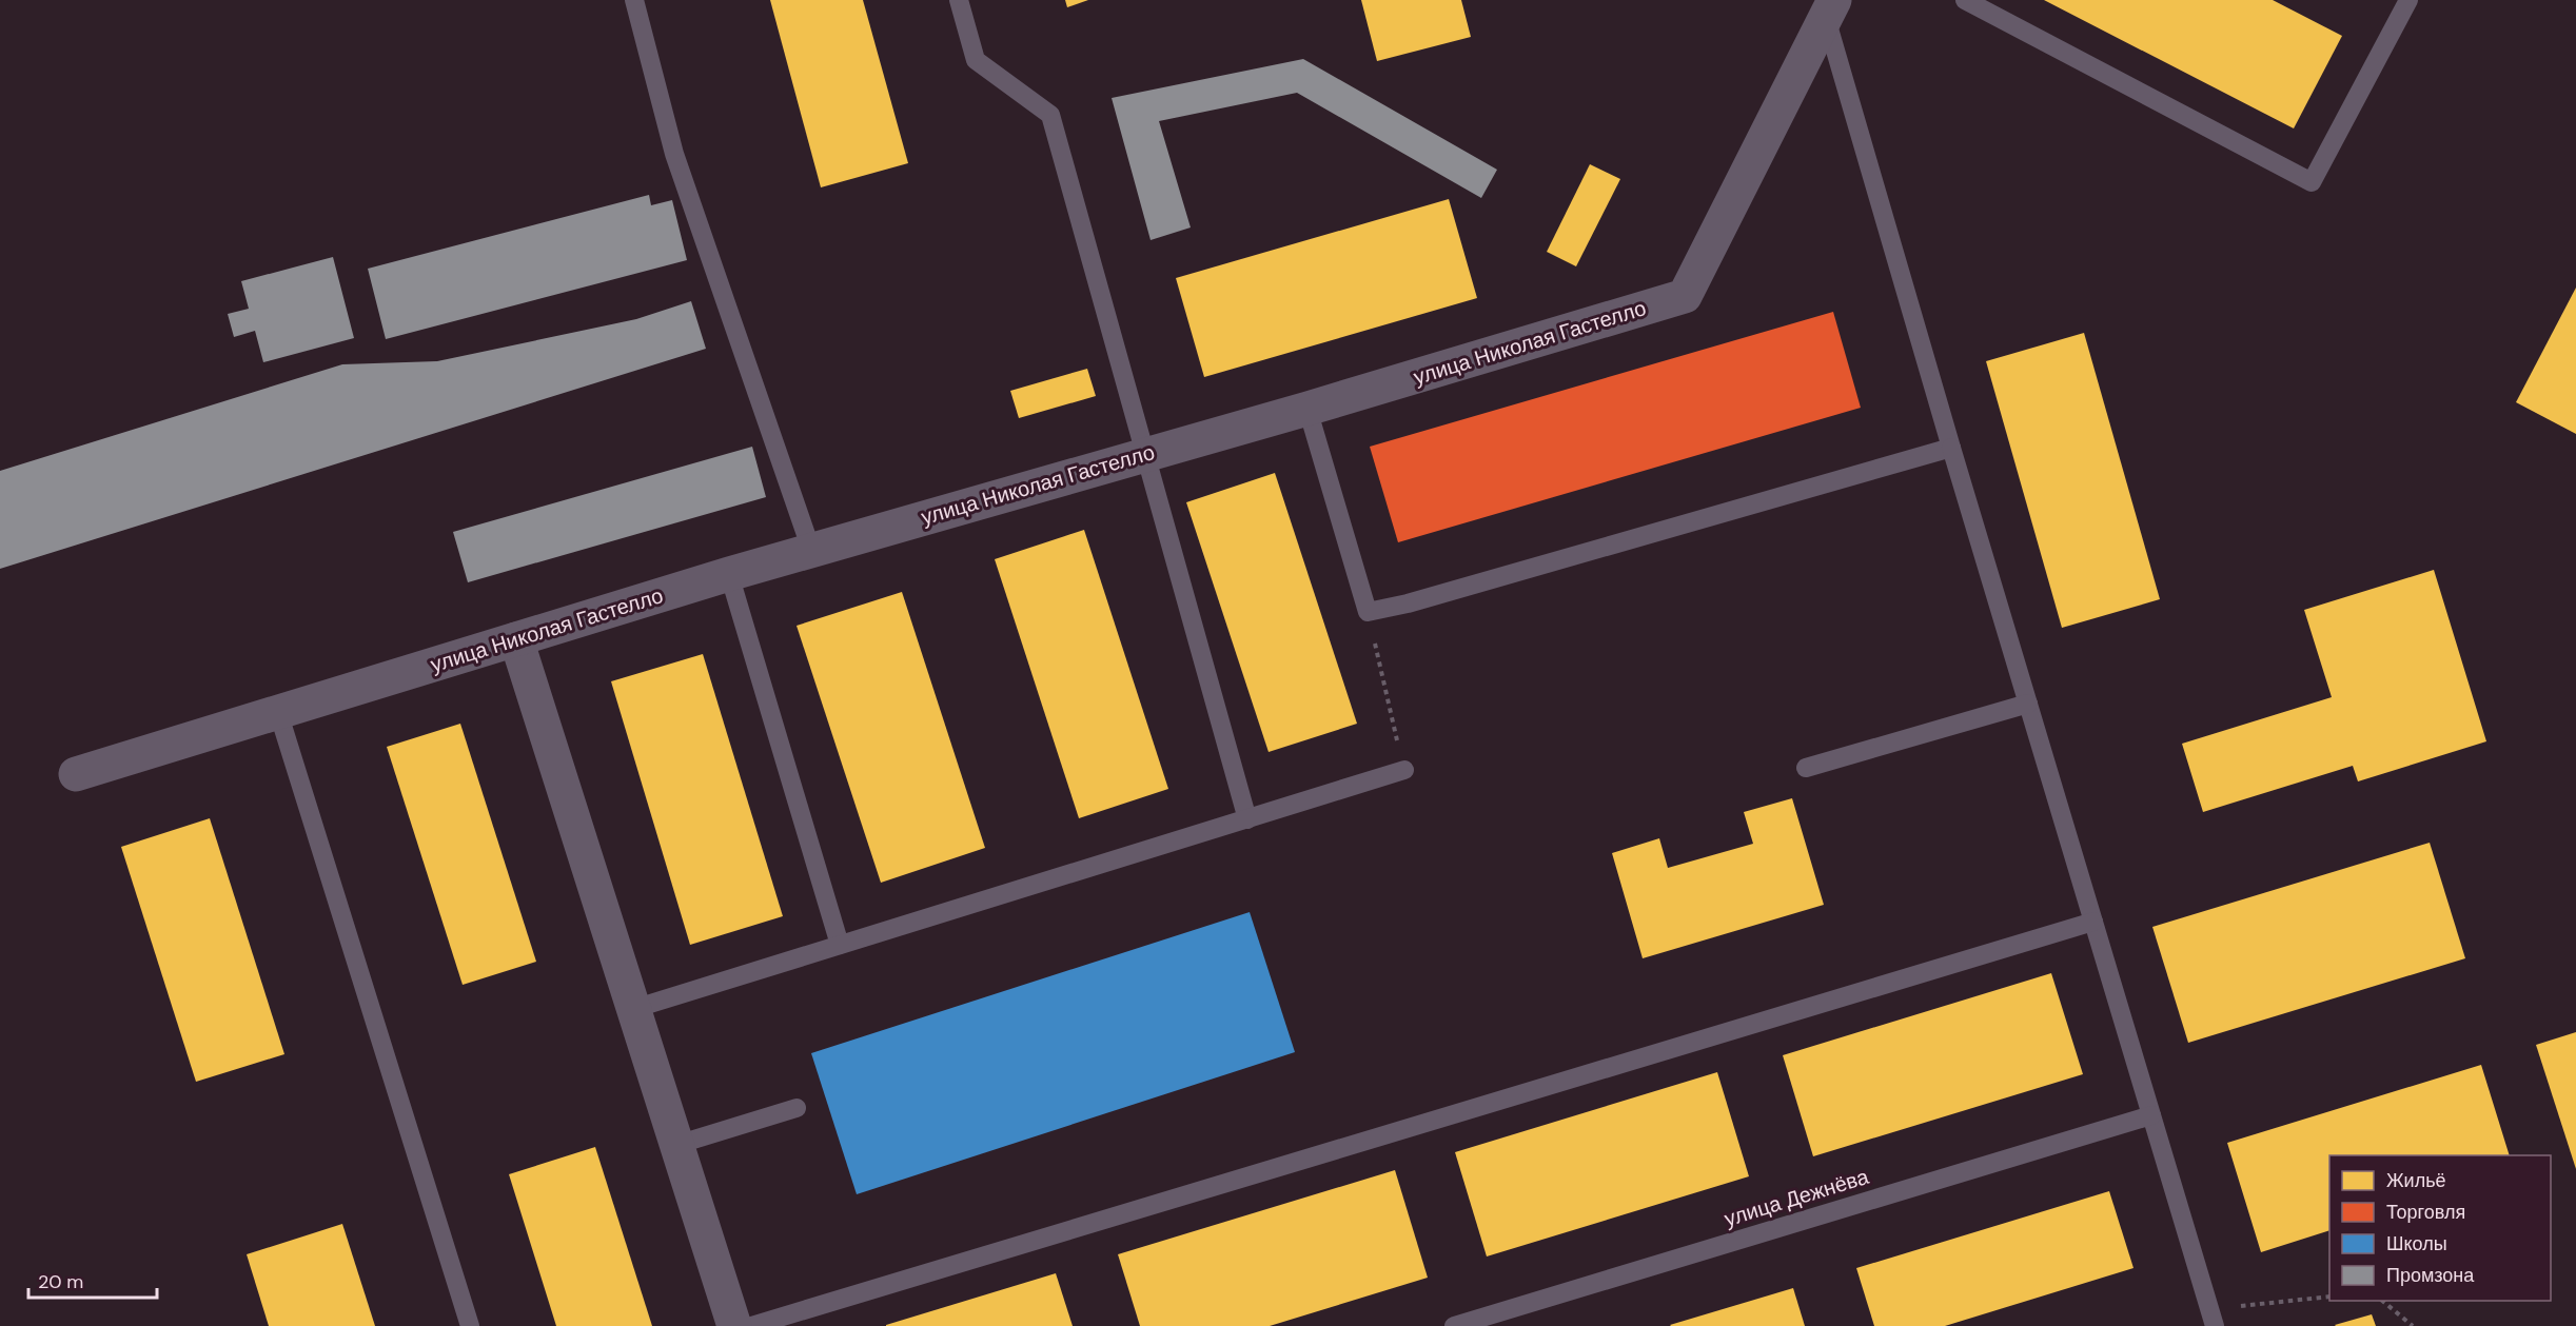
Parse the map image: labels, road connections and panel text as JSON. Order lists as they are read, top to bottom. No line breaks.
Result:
{"streets":{"street":["улица Николая Гастелло"],"lane":["улица Дежнёва"]},"legend":["Жильё","Торговля","Школы","Промзона"],"scale_bar":"20 m"}
